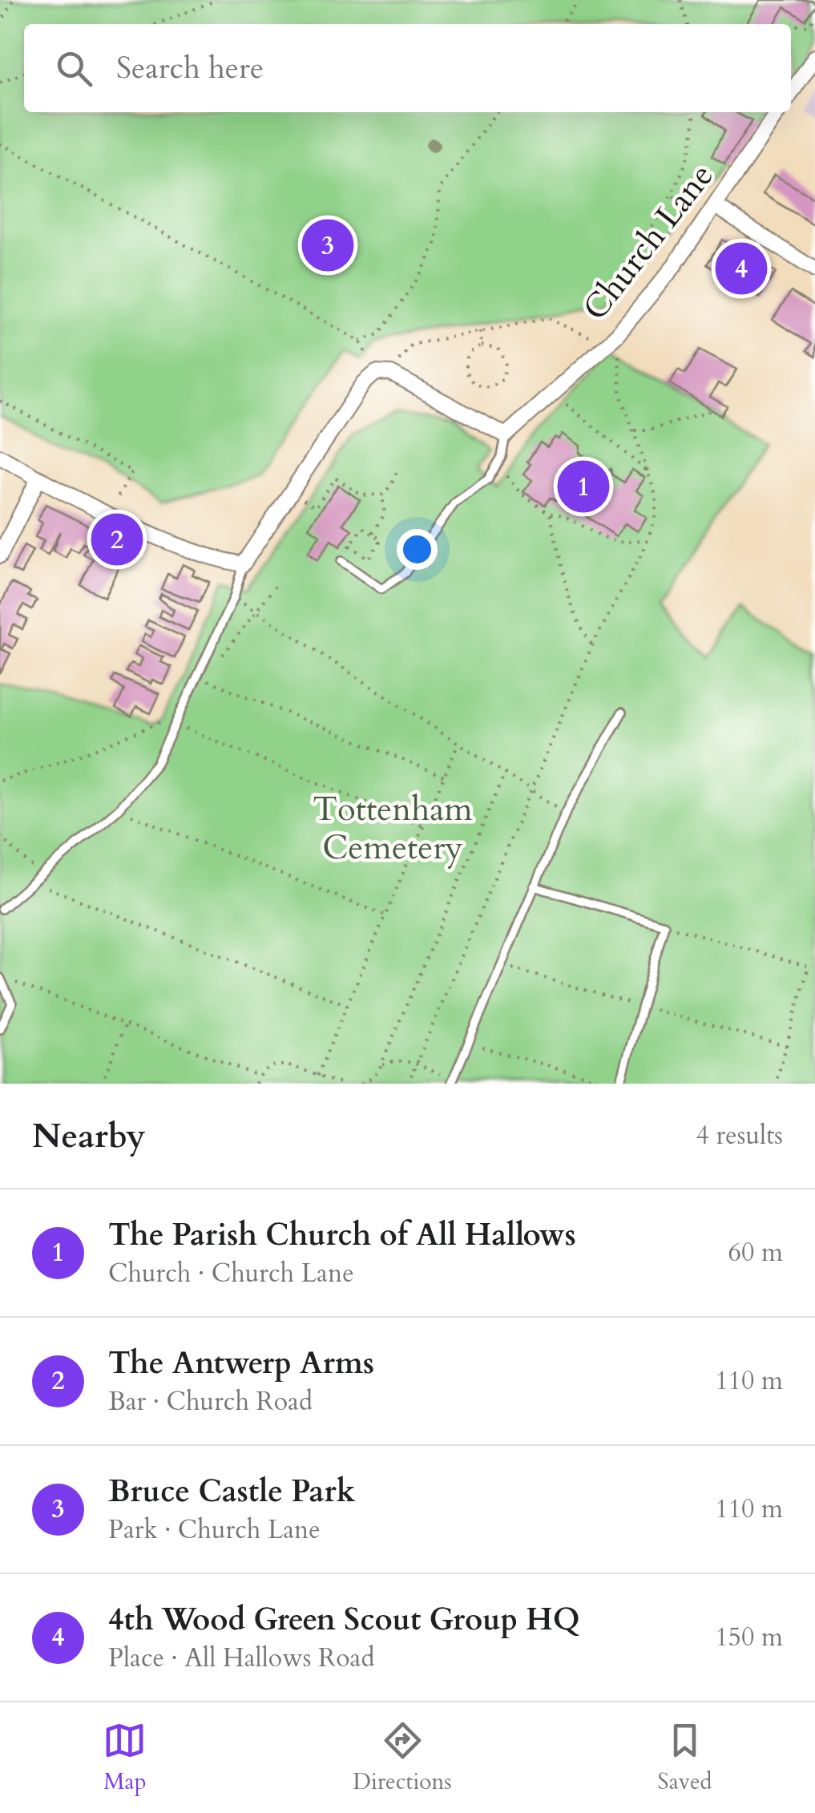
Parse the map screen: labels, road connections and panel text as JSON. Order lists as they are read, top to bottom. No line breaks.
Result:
{"streets":{"street":["Church Lane"]},"parks":["Tottenham Cemetery"],"page":{"search":"Search here","pins":["3","4","1","2"],"heading":["Nearby","4 results"],"list":[{"mark":"1","name":"The Parish Church of All Hallows","note":"Church · Church Lane","value":"60 m"},{"mark":"2","name":"The Antwerp Arms","note":"Bar · Church Road","value":"110 m"},{"mark":"3","name":"Bruce Castle Park","note":"Park · Church Lane","value":"110 m"},{"mark":"4","name":"4th Wood Green Scout Group HQ","note":"Place · All Hallows Road","value":"150 m"}],"nav":["Map","Directions","Saved"]}}
